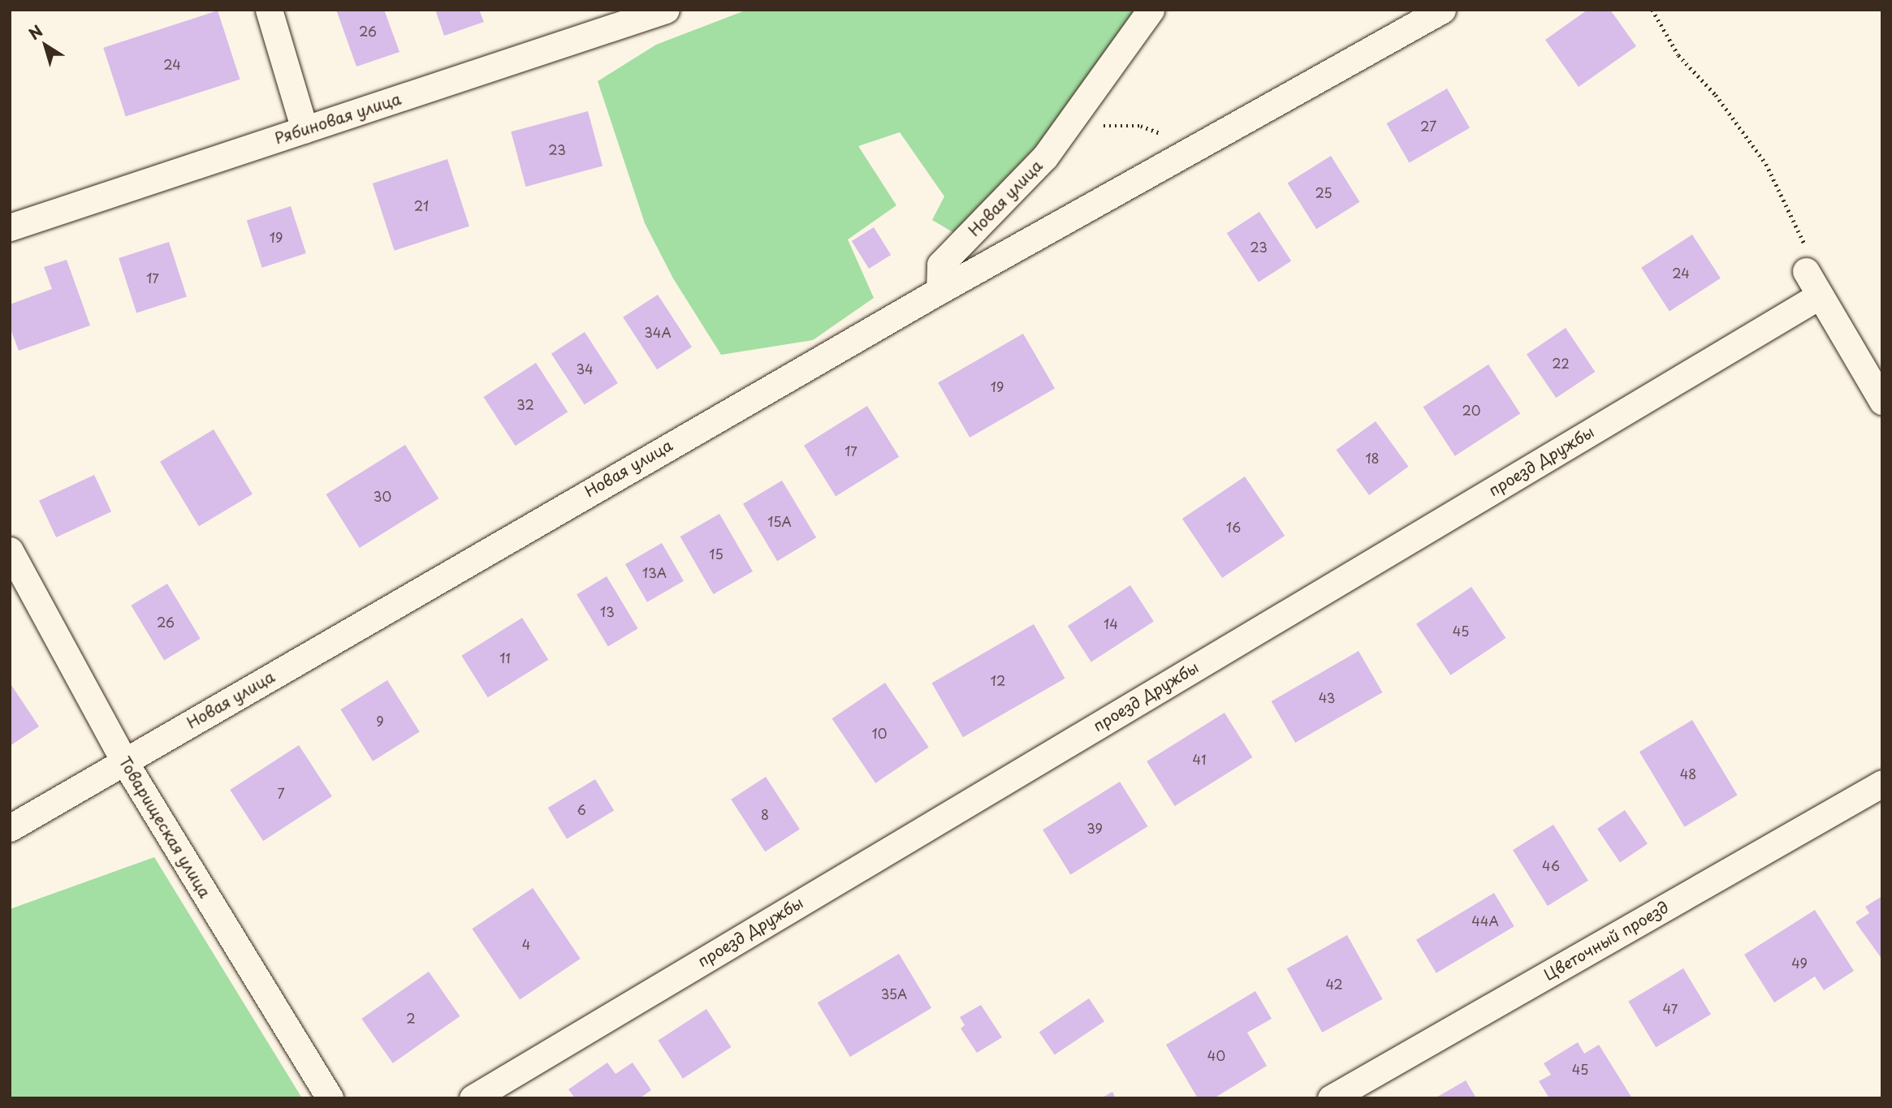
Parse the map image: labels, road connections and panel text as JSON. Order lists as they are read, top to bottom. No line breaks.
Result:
{"streets":{"street":["Рябиновая улица","Новая улица","проезд Дружбы","Товарищеская улица","Цветочный проезд"]},"crossings":[["Новая улица","Товарищеская улица"]],"house_numbers":["26","24","27","23","25","21","19","23","24","17","34А","22","34","19","32","20","17","18","30","15А","16","15","13А","13","26","14","45","11","12","43","9","10","41","48","7","6","8","39","46","44А","4","49","42","35А","47","2","40","45"],"north":"top left"}
